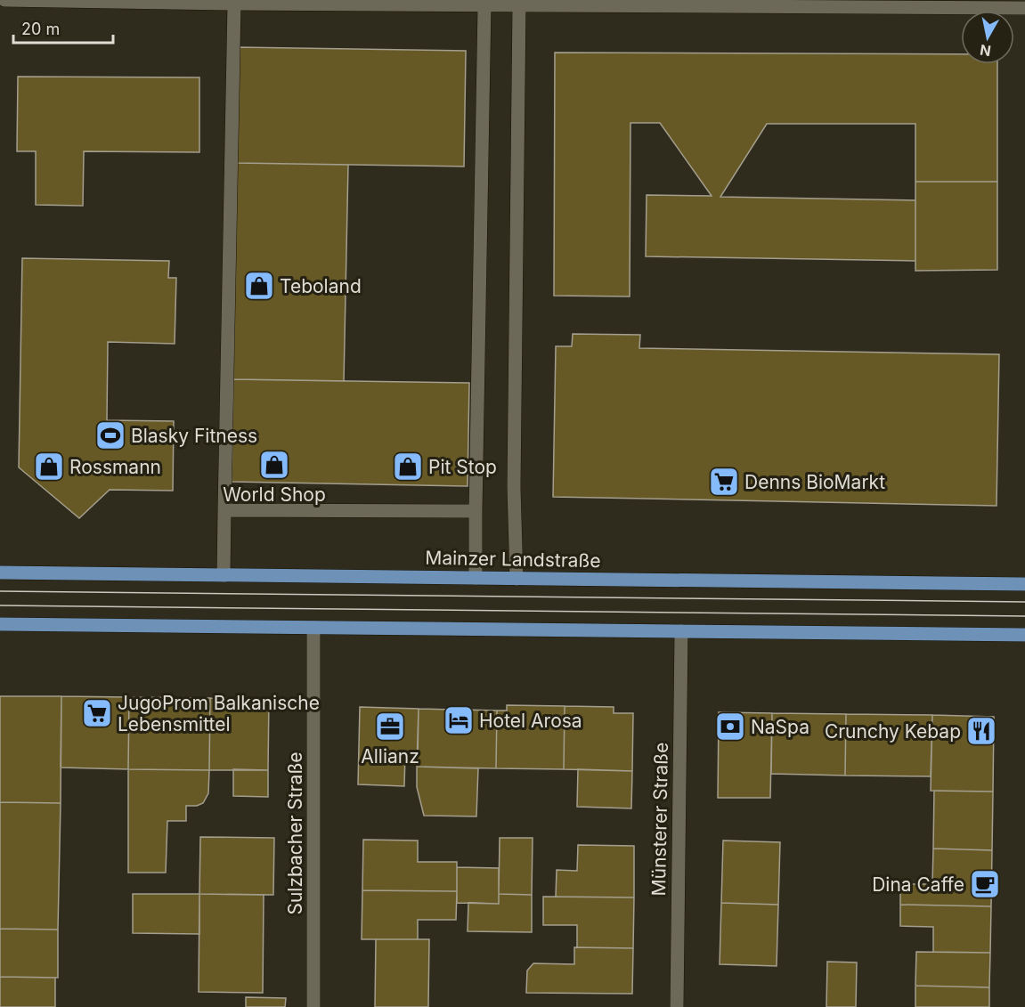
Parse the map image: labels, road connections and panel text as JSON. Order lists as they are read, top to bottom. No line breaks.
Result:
{"streets":{"main road":["Mainzer Landstraße"],"street":["Münsterer Straße","Sulzbacher Straße"]},"places":{"shop":["Teboland","World Shop","Rossmann","Pit Stop"],"sports":["Blasky Fitness"],"supermarket":["Denns BioMarkt","JugoProm Balkanische Lebensmittel"],"hotel":["Hotel Arosa"],"office":["Allianz"],"bank":["NaSpa"],"restaurant":["Crunchy Kebap"],"cafe":["Dina Caffe"]},"scale_bar":"20 m","north":"bottom"}
